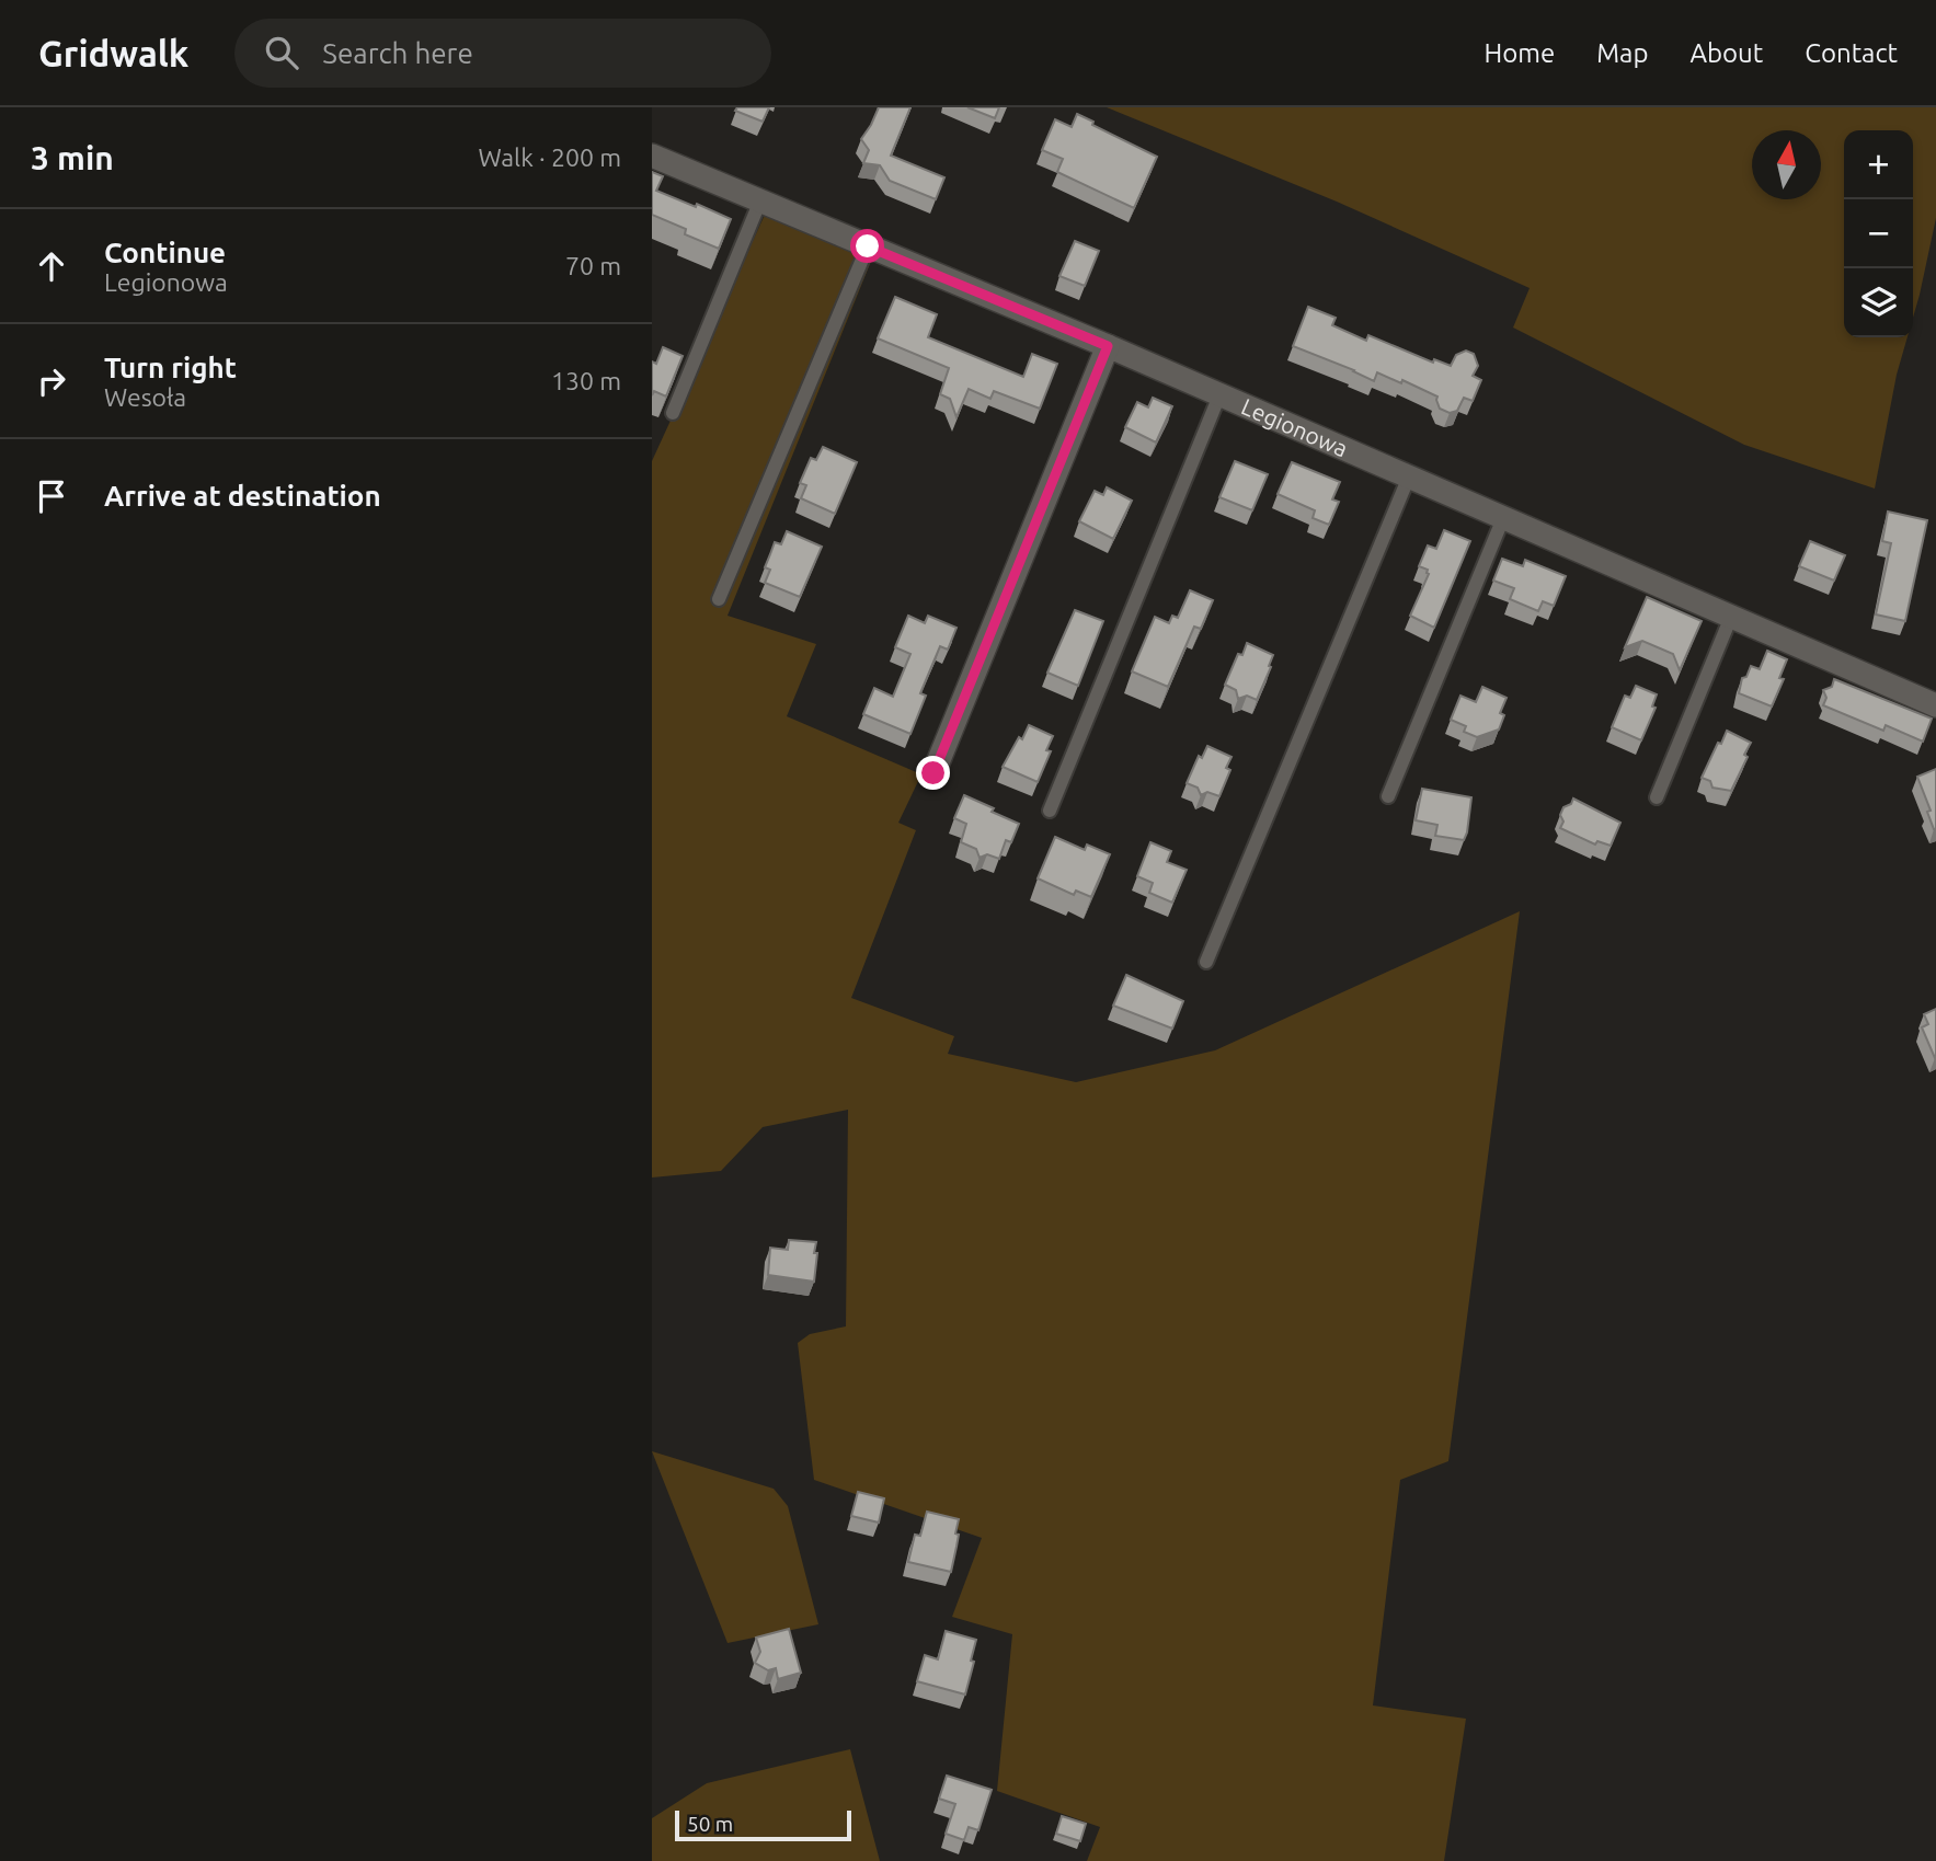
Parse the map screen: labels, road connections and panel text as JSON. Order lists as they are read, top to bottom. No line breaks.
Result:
{"streets":{"street":["Legionowa"]},"scale_bar":"50 m","north":"top","page":{"header":"Gridwalk","search":"Search here","nav":["Home","Map","About","Contact"],"heading":["3 min","Walk · 200 m"],"map_buttons":["+","−"],"list":[["Continue","Legionowa","70 m"],["Turn right","Wesoła","130 m"],"Arrive at destination"],"scale":"50 m"}}
